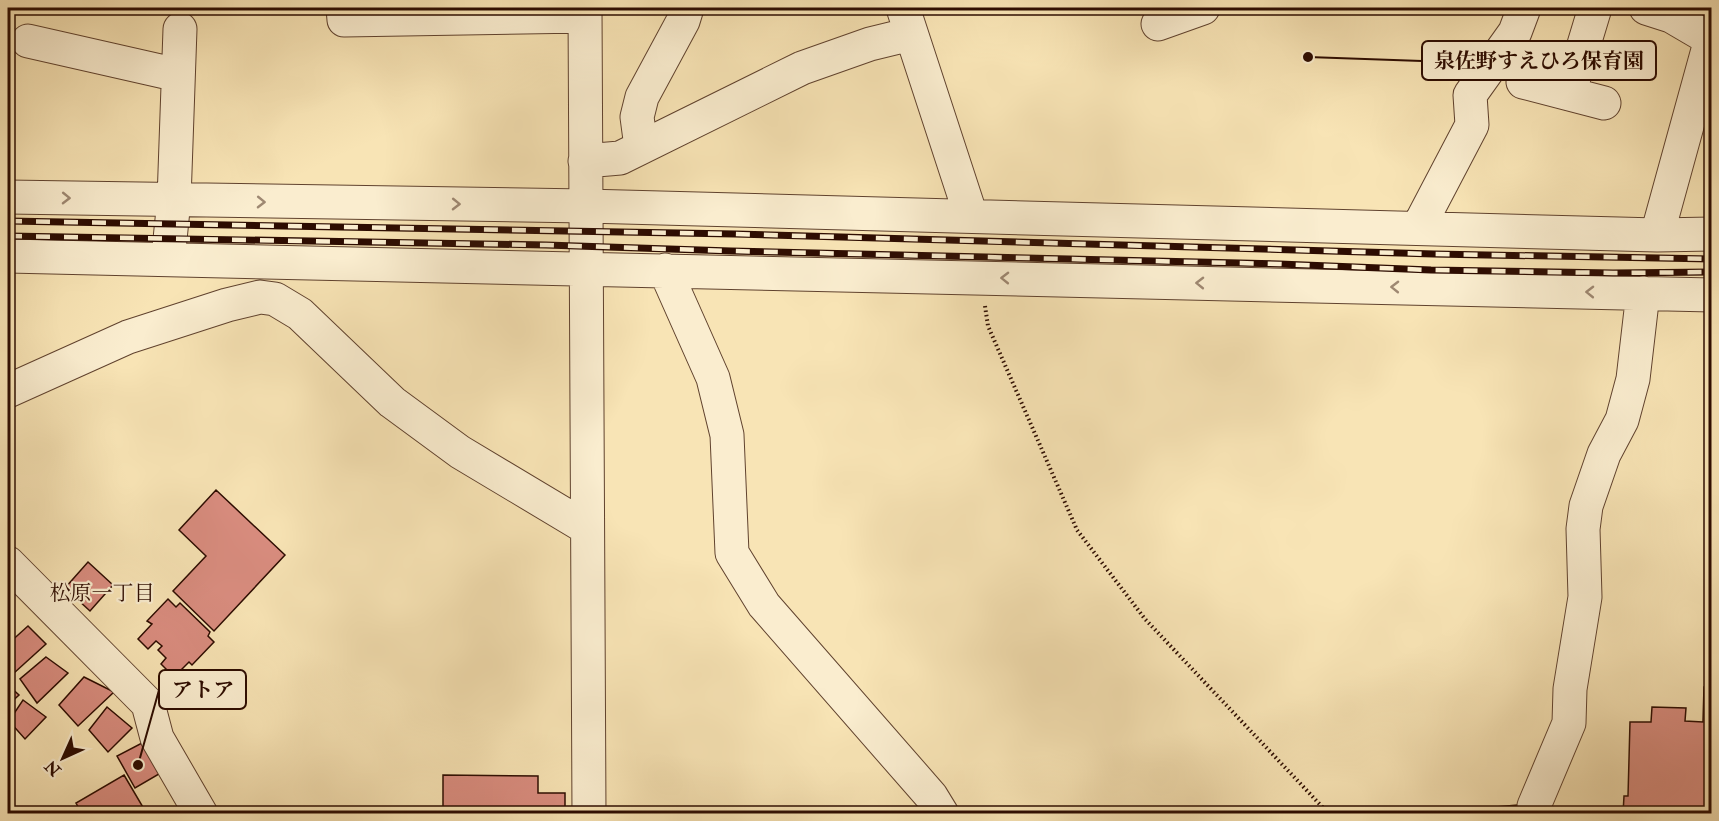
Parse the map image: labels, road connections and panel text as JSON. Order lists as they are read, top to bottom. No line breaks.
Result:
{"districts":["松原一丁目"],"places":["泉佐野すえひろ保育園","アトア"],"north":"bottom left"}
